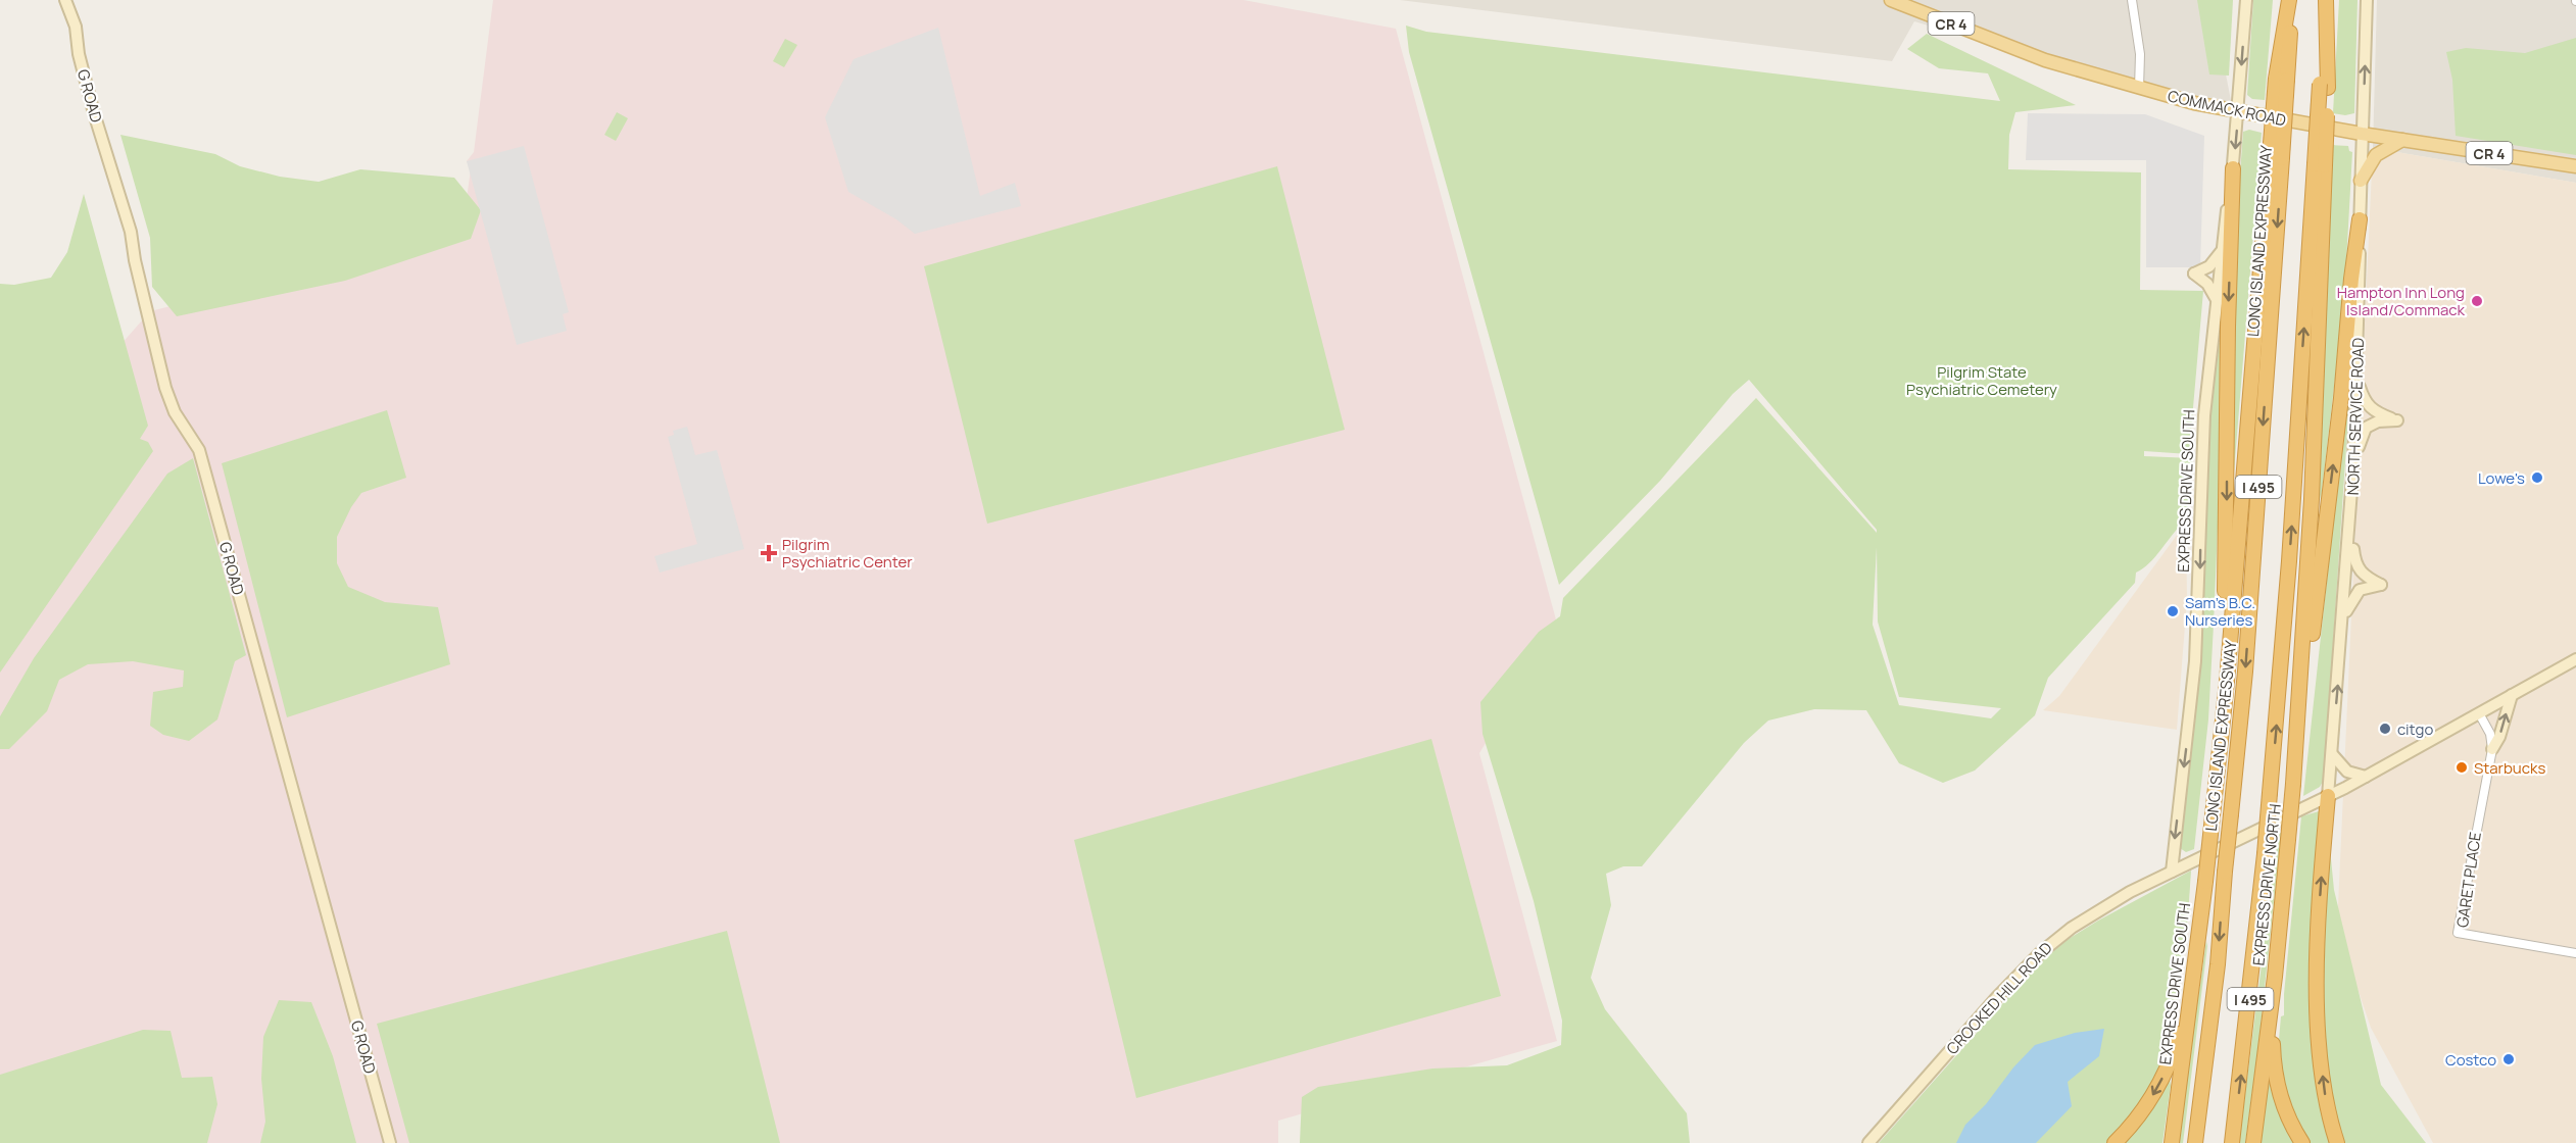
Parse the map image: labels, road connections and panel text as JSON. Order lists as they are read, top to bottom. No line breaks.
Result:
{"streets":{"highway":["LONG ISLAND EXPRESSWAY","I 495","EXPRESS DRIVE SOUTH","EXPRESS DRIVE NORTH"],"main road":["CR 4","G ROAD","COMMACK ROAD","NORTH SERVICE ROAD","CROOKED HILL ROAD"],"street":["GARET PLACE"]},"crossings":[["COMMACK ROAD","NORTH SERVICE ROAD"],["COMMACK ROAD","EXPRESS DRIVE SOUTH"],["NORTH SERVICE ROAD","CROOKED HILL ROAD"],["EXPRESS DRIVE SOUTH","CROOKED HILL ROAD"],["GARET PLACE","CROOKED HILL ROAD"]],"one_way":["EXPRESS DRIVE SOUTH"],"parks":["Pilgrim State Psychiatric Cemetery"],"places":{"other":["Hampton Inn Long Island/Commack","Lowe's","Sam's B.C. Nurseries","citgo","Starbucks","Costco"],"health":["Pilgrim Psychiatric Center"]}}
